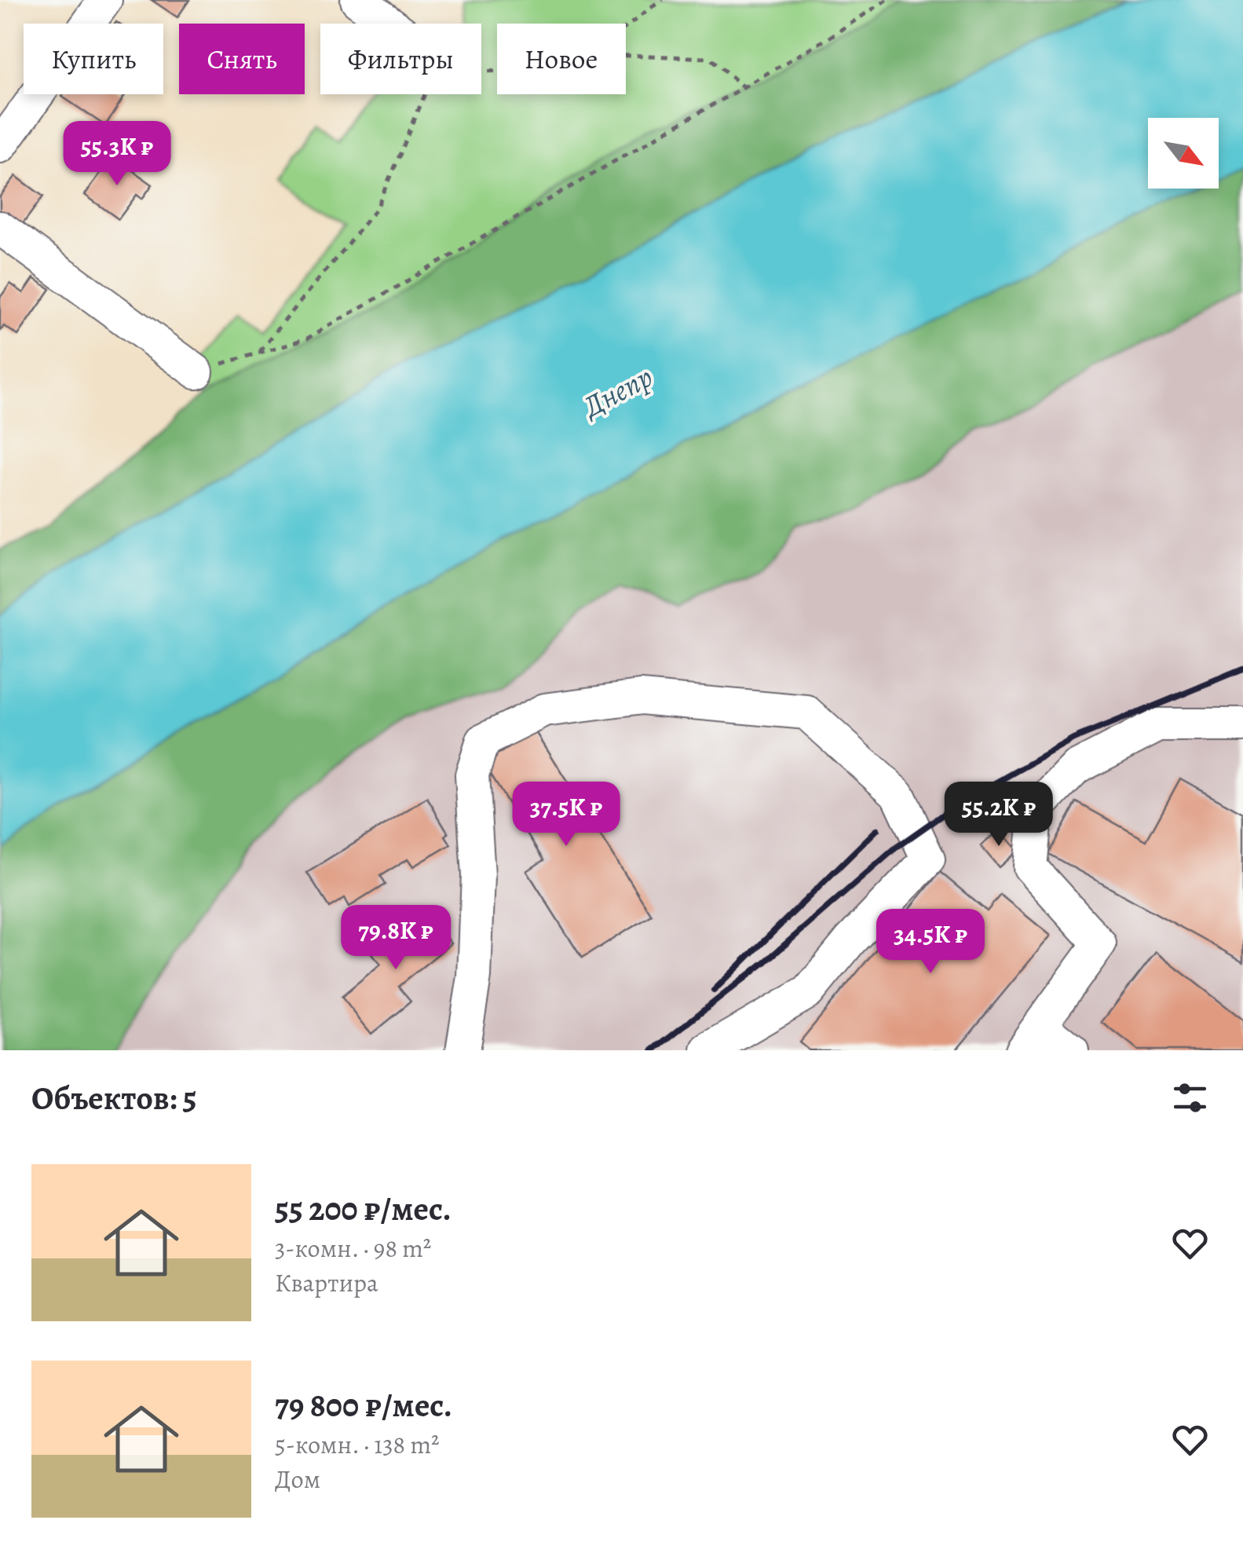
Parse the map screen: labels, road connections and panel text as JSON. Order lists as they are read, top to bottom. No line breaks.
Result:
{"water":["Днепр"],"north":"bottom right","page":{"chip":["Купить","Снять","Фильтры","Новое"],"price":["55.3K ₽","37.5K ₽","55.2K ₽","79.8K ₽","34.5K ₽"],"heading":"Объектов: 5","list":[{"name":"55 200 ₽/мес.","note":"3-комн. · 98 m² · Квартира"},{"name":"79 800 ₽/мес.","note":"5-комн. · 138 m² · Дом"}]}}
